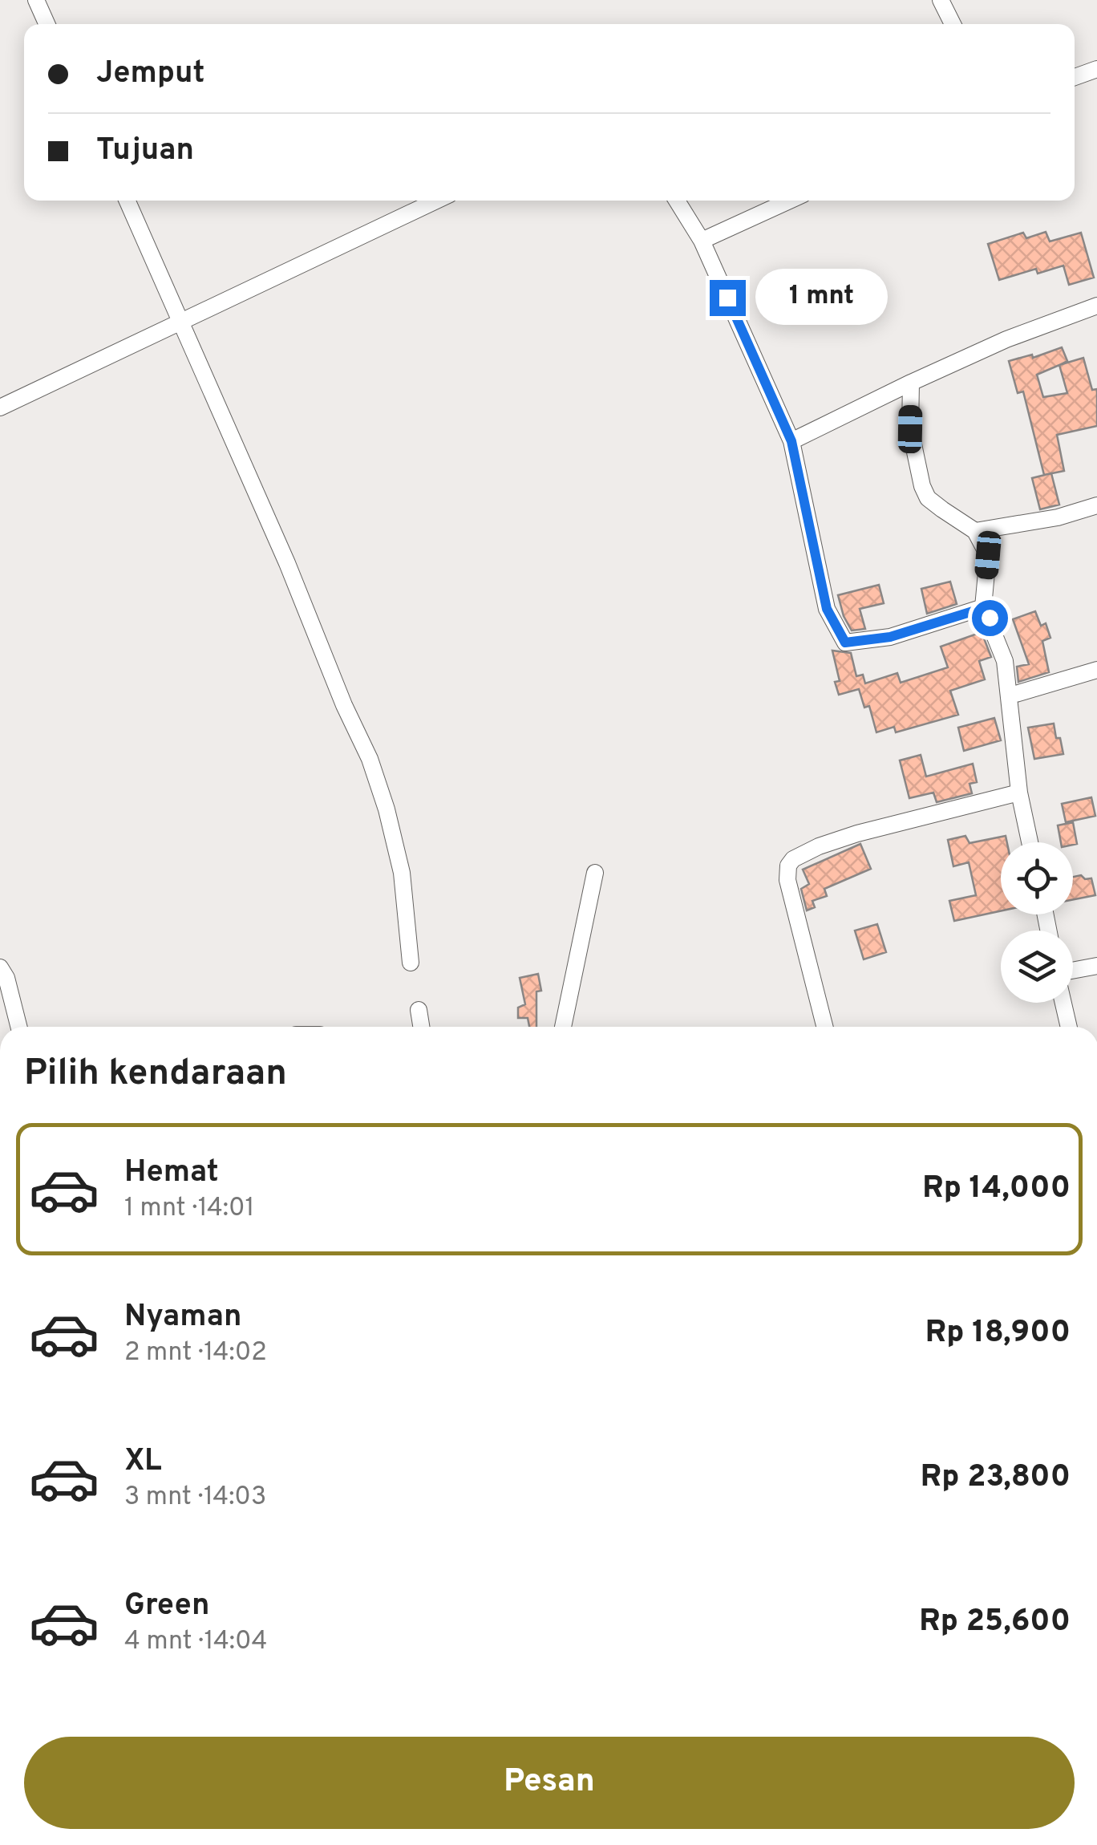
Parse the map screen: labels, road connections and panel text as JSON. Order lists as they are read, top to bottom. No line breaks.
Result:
{"page":{"banner":["Jemput","Tujuan"],"bubble":"1 mnt","heading":"Pilih kendaraan","list":[{"name":"Hemat","note":"1 mnt · 14:01","value":"Rp 14,000"},{"name":"Nyaman","note":"2 mnt · 14:02","value":"Rp 18,900"},{"name":"XL","note":"3 mnt · 14:03","value":"Rp 23,800"},{"name":"Green","note":"4 mnt · 14:04","value":"Rp 25,600"}],"buttons":"Pesan"}}
